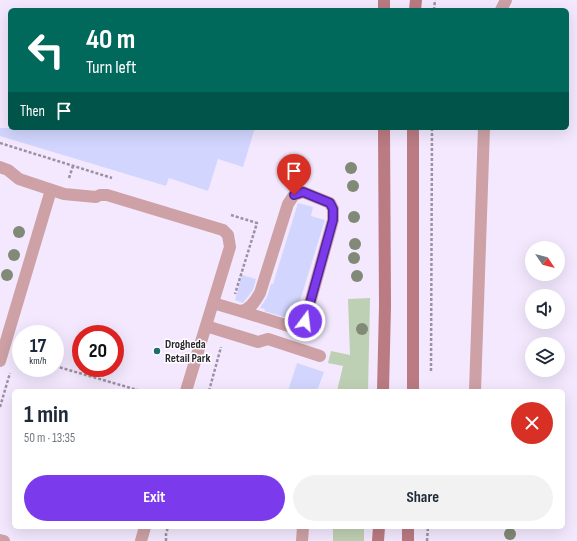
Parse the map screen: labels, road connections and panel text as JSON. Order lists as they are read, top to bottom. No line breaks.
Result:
{"places":["Drogheda Retail Park"],"north":"bottom right","page":{"turn":["40 m","Turn left"],"then":"Then","speed":"17 km/h","limit":"20","heading":["1 min","50 m · 13:35"],"buttons":["Exit","Share"]}}
